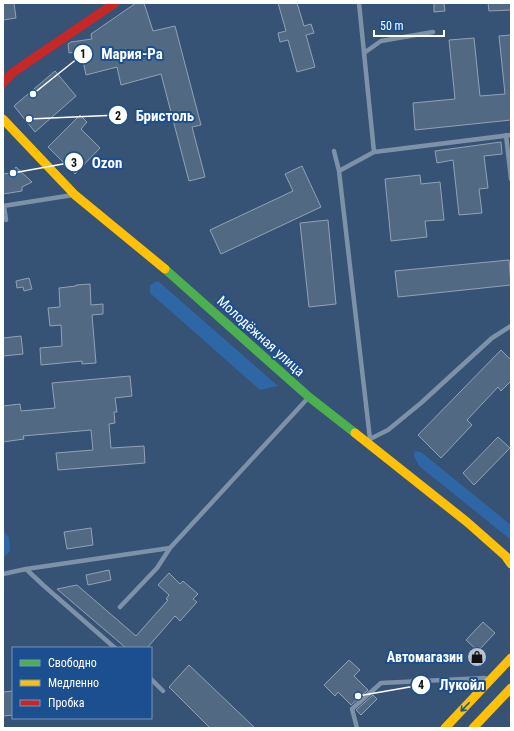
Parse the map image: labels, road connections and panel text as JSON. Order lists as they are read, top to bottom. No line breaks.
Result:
{"streets":{"main road":["Молодёжная улица"]},"places":{"other":["Мария-Ра","Бристоль","Ozon","Лукойл"],"shop":["Автомагазин"]},"legend":["Свободно","Медленно","Пробка"],"scale_bar":"50 m"}
